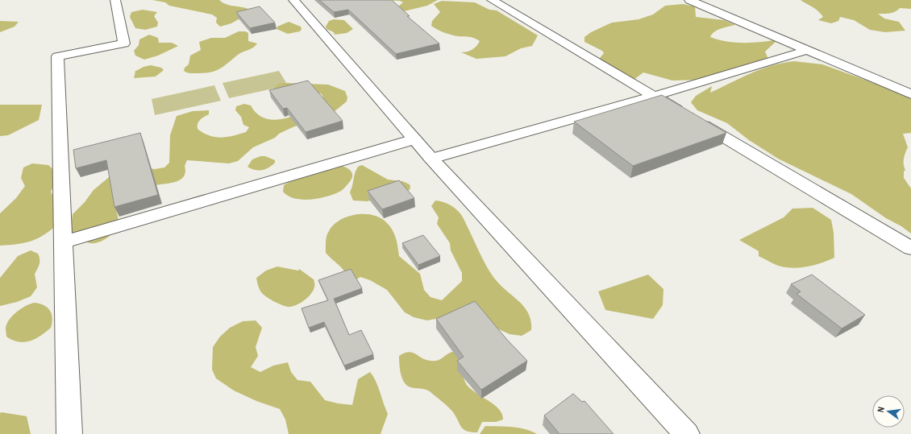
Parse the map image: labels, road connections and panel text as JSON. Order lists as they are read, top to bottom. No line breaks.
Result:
{"north":"left"}
